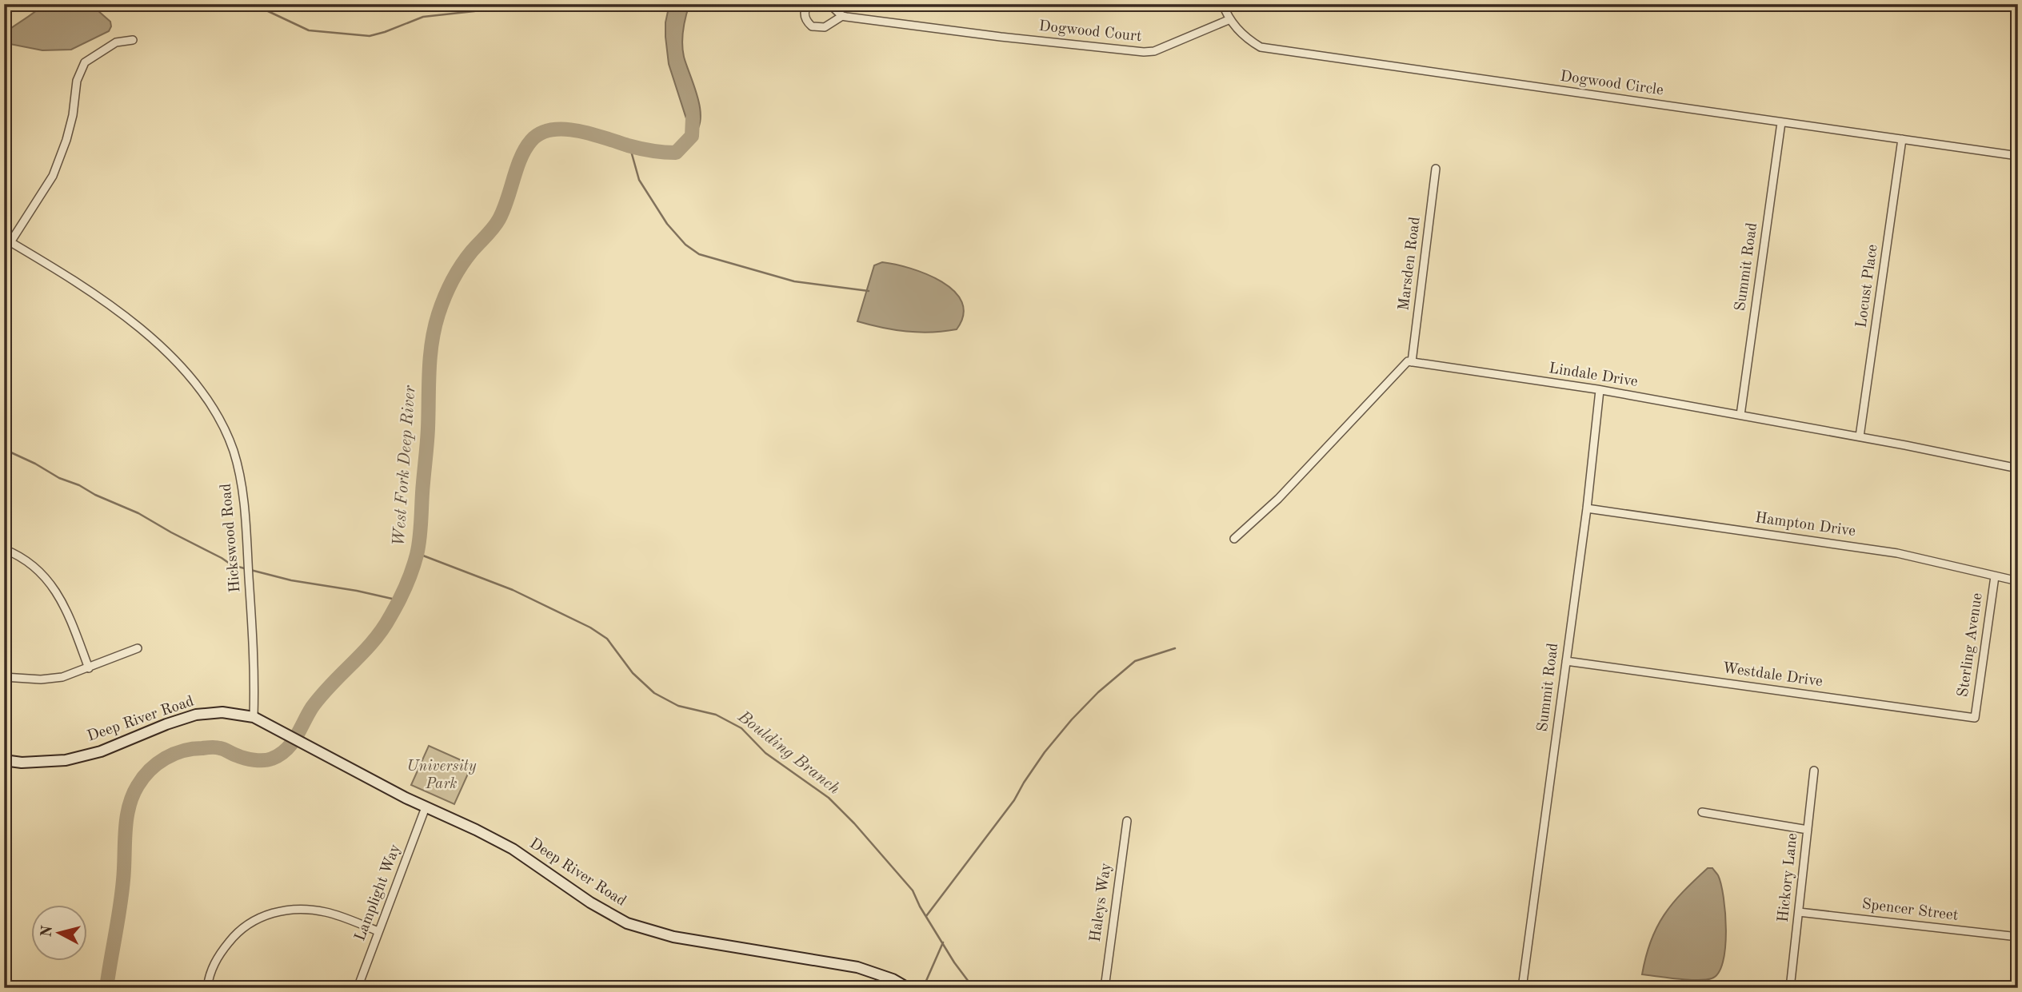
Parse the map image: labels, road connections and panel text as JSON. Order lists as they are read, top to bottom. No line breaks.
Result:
{"streets":{"street":["Dogwood Court","Dogwood Circle","Marsden Road","Summit Road","Locust Place","Lindale Drive","Hampton Drive","Hickswood Road","Sterling Avenue","Westdale Drive","Deep River Road","Hickory Lane","Lamplight Way","Haleys Way","Spencer Street"]},"crossings":[["Dogwood Court","Dogwood Circle"],["Dogwood Circle","Summit Road"],["Dogwood Circle","Locust Place"],["Marsden Road","Lindale Drive"],["Summit Road","Lindale Drive"],["Summit Road","Hampton Drive"],["Summit Road","Westdale Drive"],["Locust Place","Lindale Drive"],["Hampton Drive","Sterling Avenue"],["Hickswood Road","Deep River Road"],["Sterling Avenue","Westdale Drive"],["Deep River Road","Lamplight Way"],["Hickory Lane","Spencer Street"]],"water":["West Fork Deep River","Boulding Branch"],"parks":["University Park"],"north":"left"}
